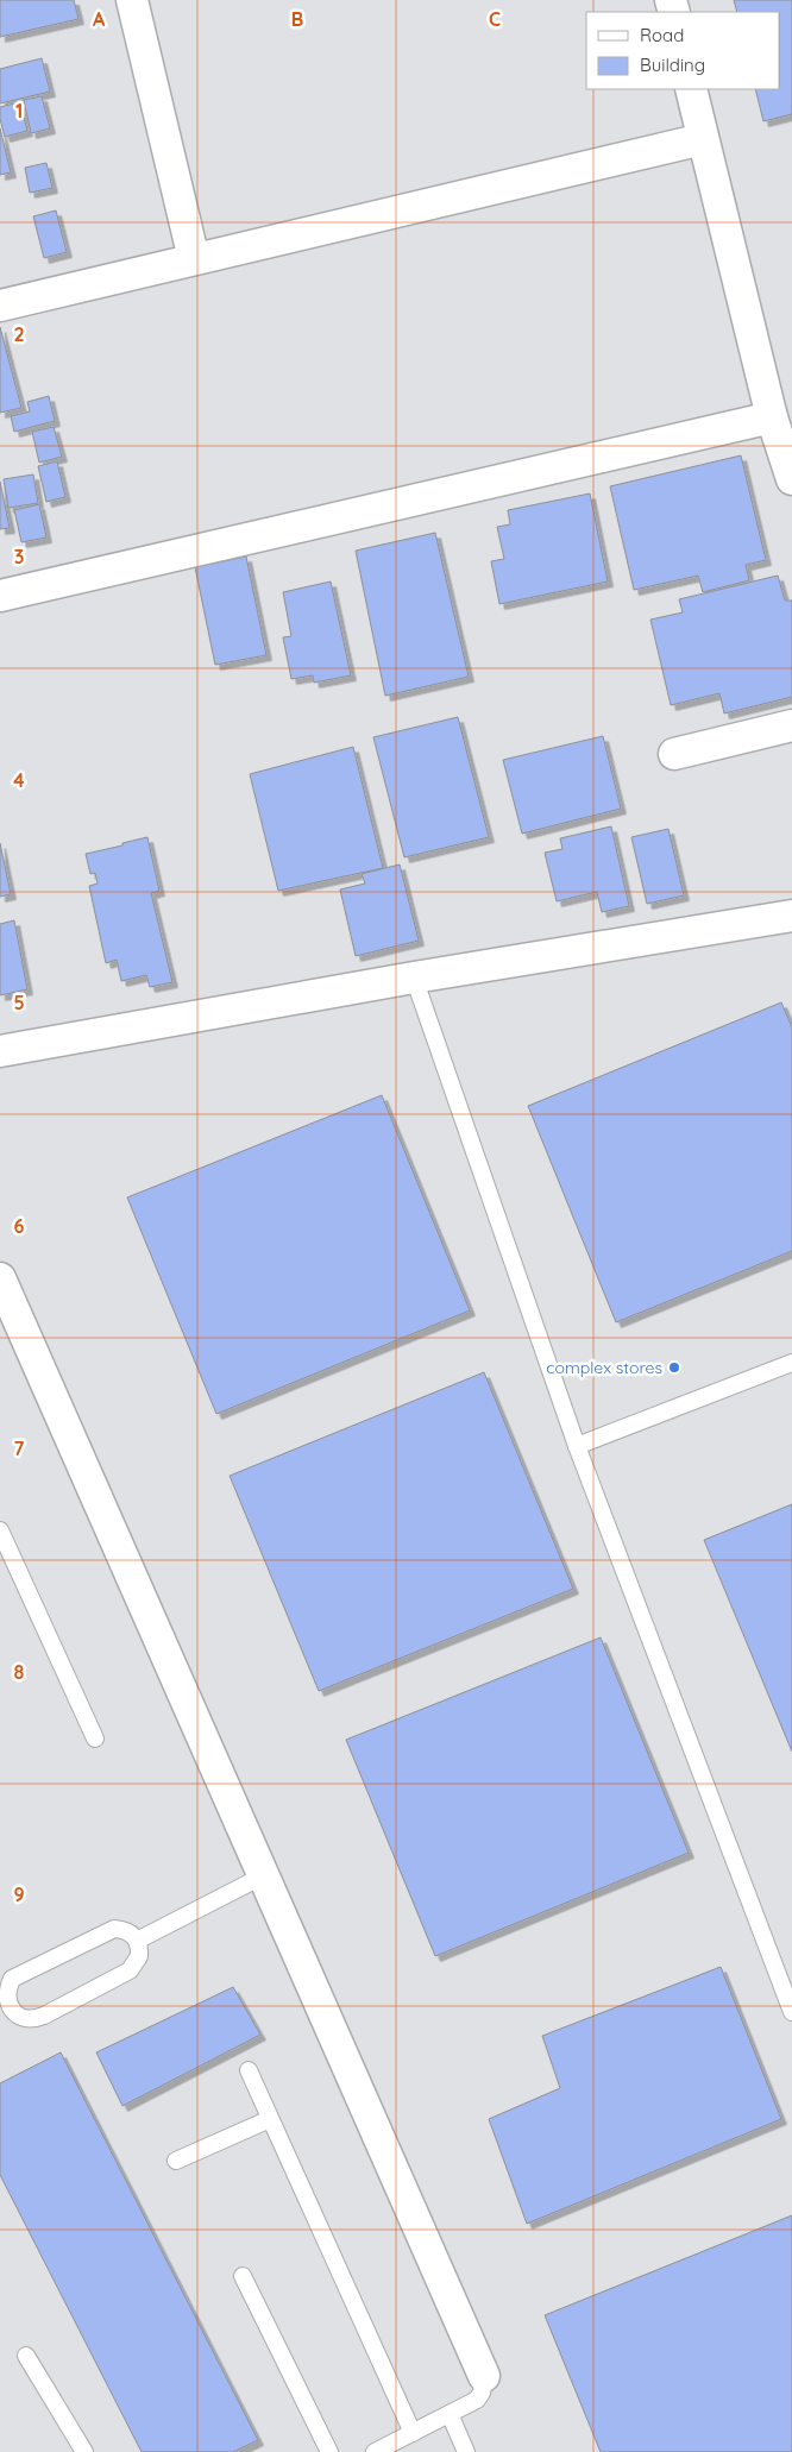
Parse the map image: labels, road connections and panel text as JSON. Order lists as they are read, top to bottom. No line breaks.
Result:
{"places":["complex stores"],"legend":["Road","Building"],"grid":{"columns":["A","B","C"],"rows":["1","2","3","4","5","6","7","8","9"]}}
